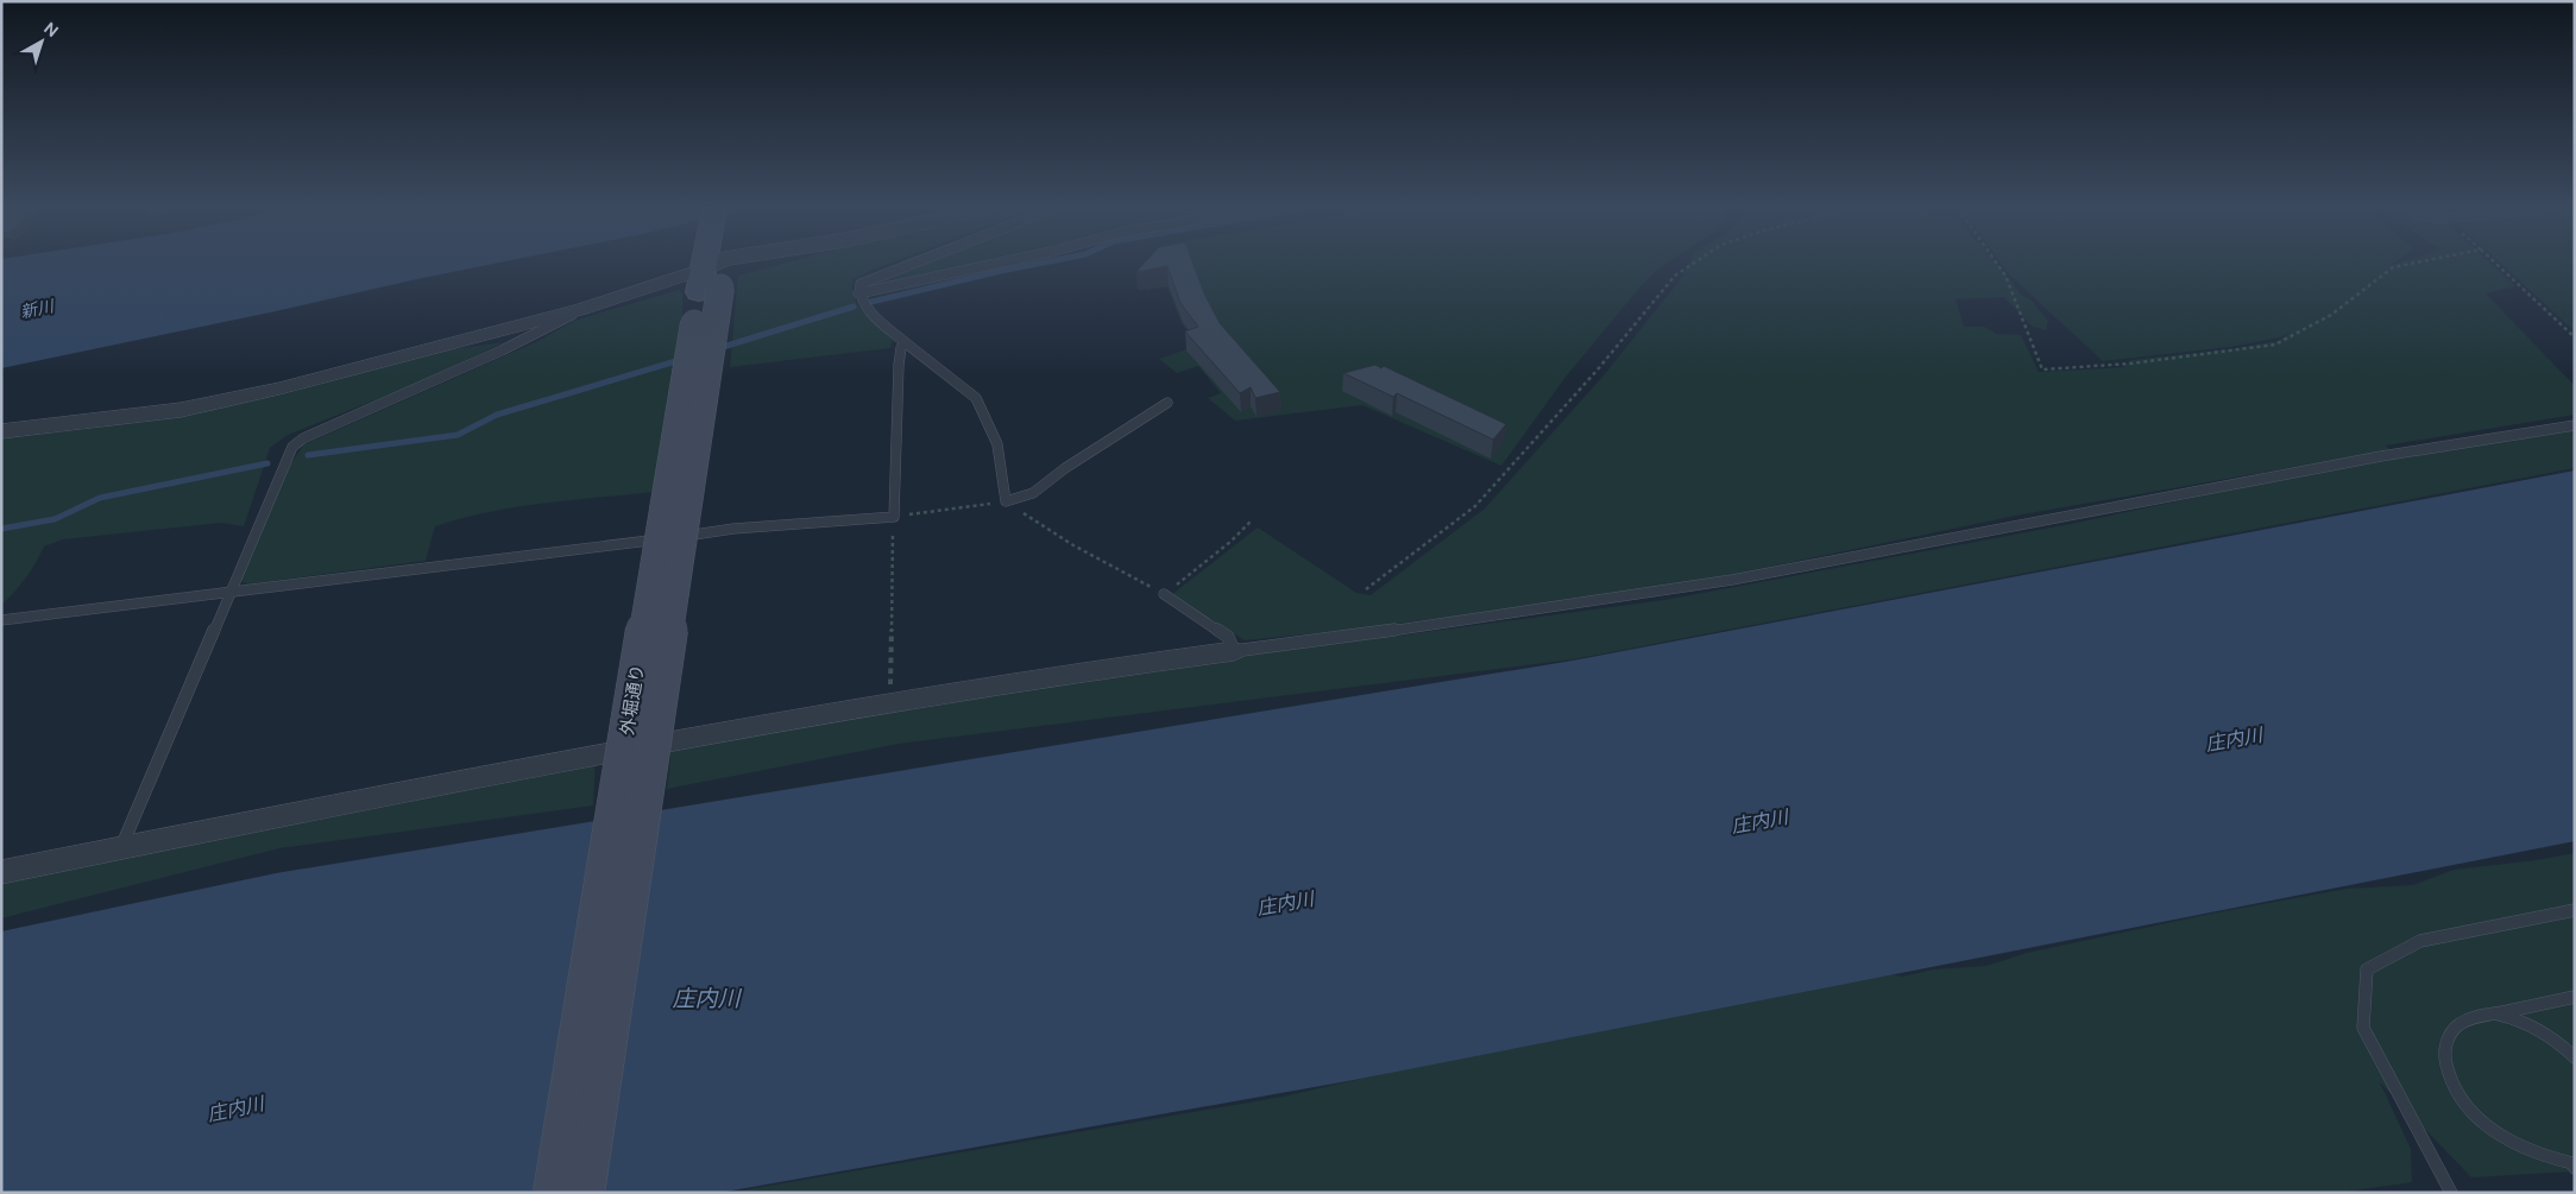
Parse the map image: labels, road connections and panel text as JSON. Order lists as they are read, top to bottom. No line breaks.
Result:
{"streets":{"main road":["外堀通り"]},"water":["新川","庄内川"],"north":"top right"}
